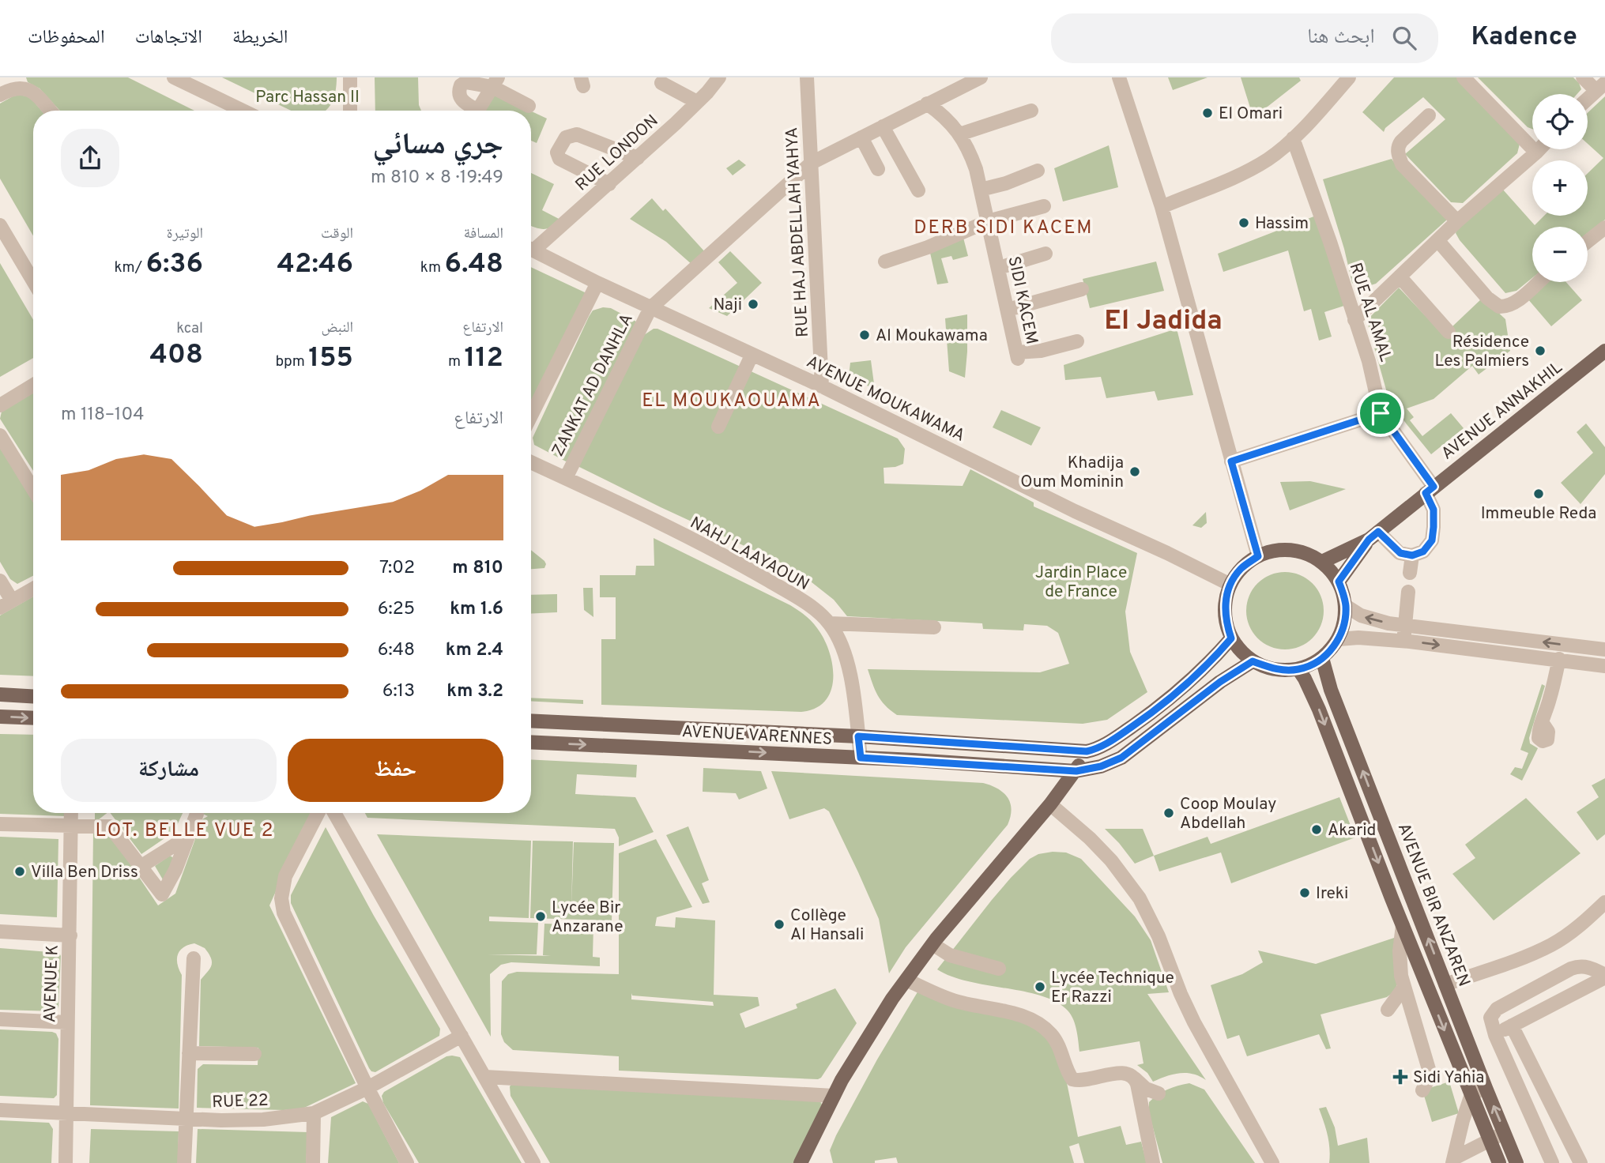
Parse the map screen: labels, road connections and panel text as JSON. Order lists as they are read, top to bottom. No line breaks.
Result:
{"streets":{"main road":["AVENUE ANNAKHIL","AVENUE VARENNES","AVENUE BIR ANZAREN"],"street":["RUE LONDON","RUE HAJ ABDELLAH YAHYA","SIDI KACEM","RUE AL AMAL","ZANKAT AD DANHLA","AVENUE MOUKAWAMA","NAHJ LAAYAOUN","AVENUE K","RUE 22"]},"crossings":[["RUE HAJ ABDELLAH YAHYA","AVENUE MOUKAWAMA"],["RUE AL AMAL","AVENUE ANNAKHIL"],["ZANKAT AD DANHLA","AVENUE MOUKAWAMA"],["ZANKAT AD DANHLA","NAHJ LAAYAOUN"],["AVENUE MOUKAWAMA","AVENUE ANNAKHIL"],["AVENUE MOUKAWAMA","AVENUE VARENNES"],["AVENUE MOUKAWAMA","AVENUE BIR ANZAREN"],["AVENUE ANNAKHIL","AVENUE VARENNES"],["AVENUE ANNAKHIL","AVENUE BIR ANZAREN"],["NAHJ LAAYAOUN","AVENUE VARENNES"],["AVENUE VARENNES","AVENUE BIR ANZAREN"],["AVENUE K","RUE 22"]],"districts":["DERB SIDI KACEM","El Jadida","EL MOUKAOUAMA","LOT. BELLE VUE 2"],"parks":["Parc Hassan II","Jardin Place de France"],"places":{"other":["El Omari","Hassim","Naji","Al Moukawama","Résidence Les Palmiers","Khadija Oum Mominin","Immeuble Reda","Coop Moulay Abdellah","Akarid","Villa Ben Driss","Ireki","Lycée Bir Anzarane","Collège Al Hansali","Lycée Technique Er Razzi"],"health":["Sidi Yahia"]},"page":{"header":"Kadence","search":"ابحث هنا","nav":["الخريطة","الاتجاهات","المحفوظات"],"map_buttons":["+","−"],"heading":["جري مسائي","19:49 · 8 × 810 m"],"stats":[["المسافة","6.48 km"],["الوقت","42:46"],["الوتيرة","6:36 /km"],["الارتفاع","112 m"],["النبض","155 bpm"],["kcal","408"]],"chart":["الارتفاع","104–118 m"],"list":[{"name":"810 m","note":"7:02"},{"name":"1.6 km","note":"6:25"},{"name":"2.4 km","note":"6:48"},{"name":"3.2 km","note":"6:13"}],"buttons":["حفظ","مشاركة"]}}
